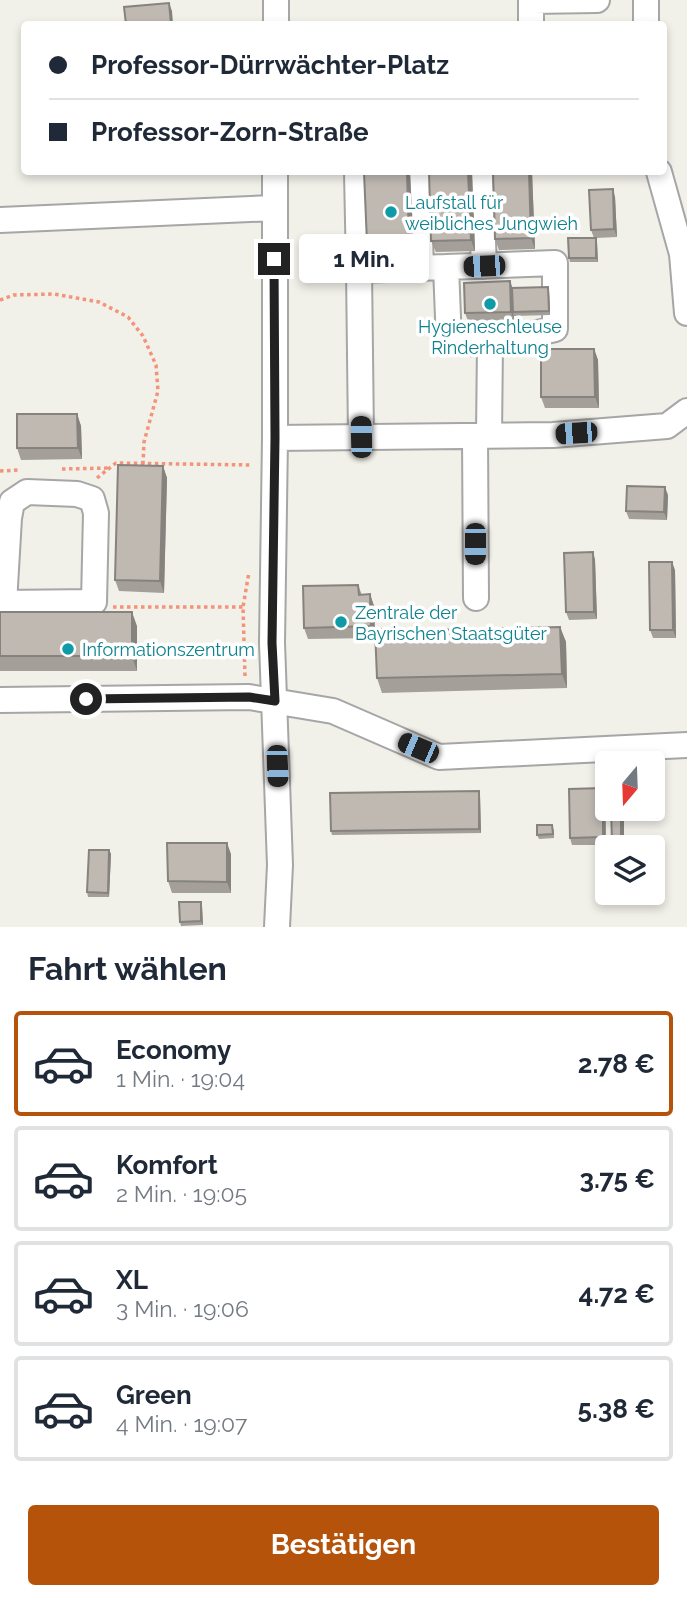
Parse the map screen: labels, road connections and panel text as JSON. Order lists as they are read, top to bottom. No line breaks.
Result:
{"places":["Laufstall für weibliches Jungwieh","Hygieneschleuse Rinderhaltung","Zentrale der Bayrischen Staatsgüter","Informationszentrum"],"north":"bottom","page":{"banner":["Professor-Dürrwächter-Platz","Professor-Zorn-Straße"],"bubble":"1 Min.","heading":"Fahrt wählen","list":[{"name":"Economy","note":"1 Min. · 19:04","value":"2.78 €"},{"name":"Komfort","note":"2 Min. · 19:05","value":"3.75 €"},{"name":"XL","note":"3 Min. · 19:06","value":"4.72 €"},{"name":"Green","note":"4 Min. · 19:07","value":"5.38 €"}],"buttons":"Bestätigen"}}
